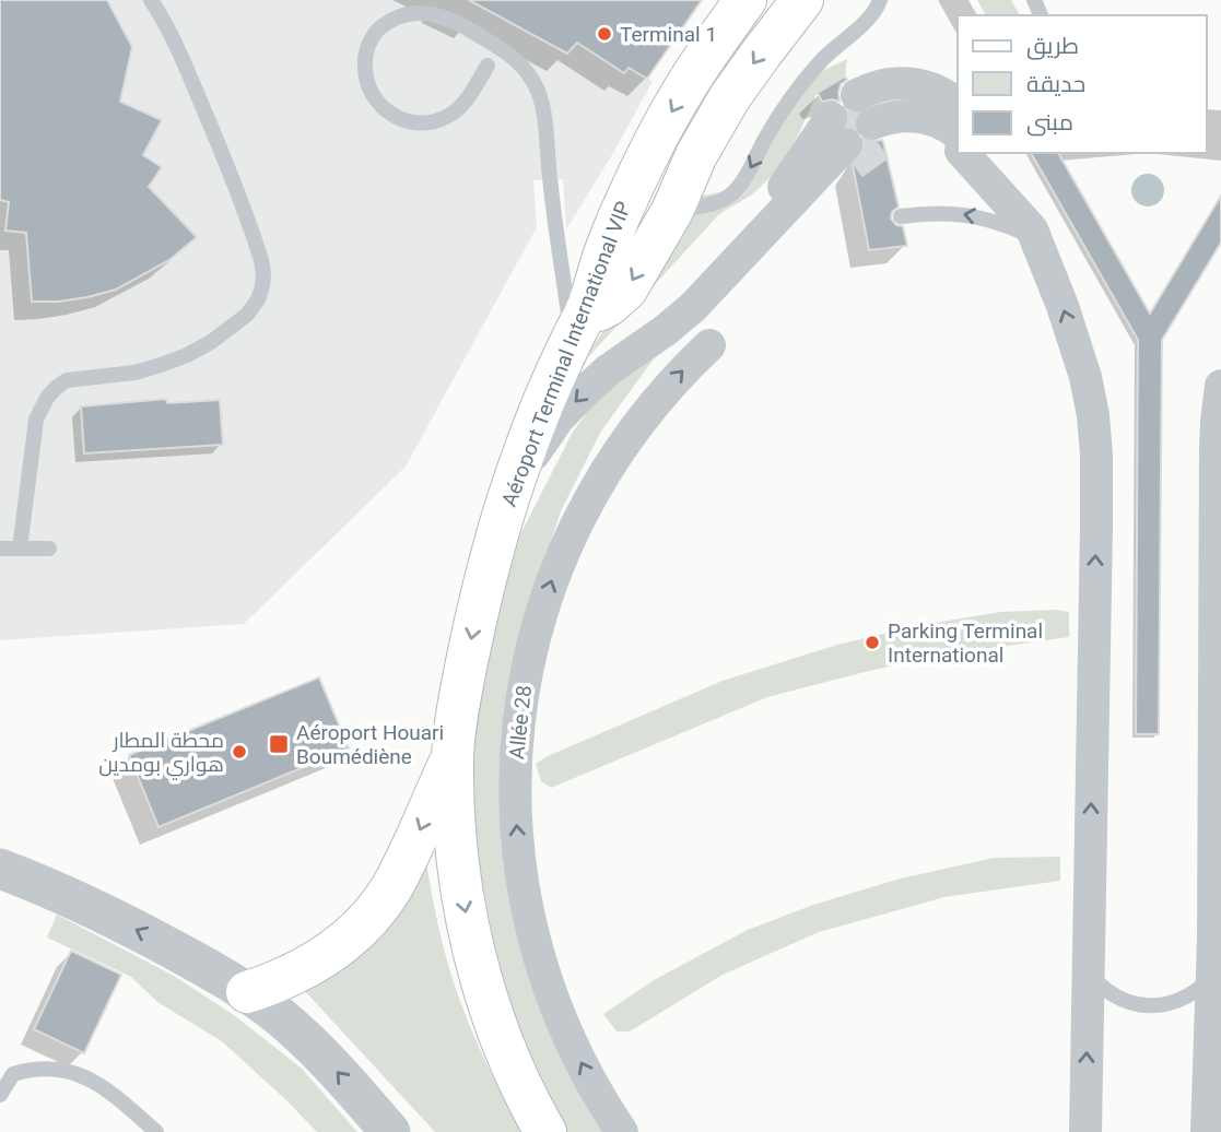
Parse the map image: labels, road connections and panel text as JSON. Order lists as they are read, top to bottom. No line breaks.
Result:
{"streets":{"main road":["Aéroport Terminal International VIP"],"street":["Allée 28"]},"one_way":["Aéroport Terminal International VIP","Allée 28"],"places":{"other":["Terminal 1","Parking Terminal International","محطة المطار هواري بومدين"],"transit":["Aéroport Houari Boumédiène"]},"legend":["طريق","حديقة","مبنى"]}
